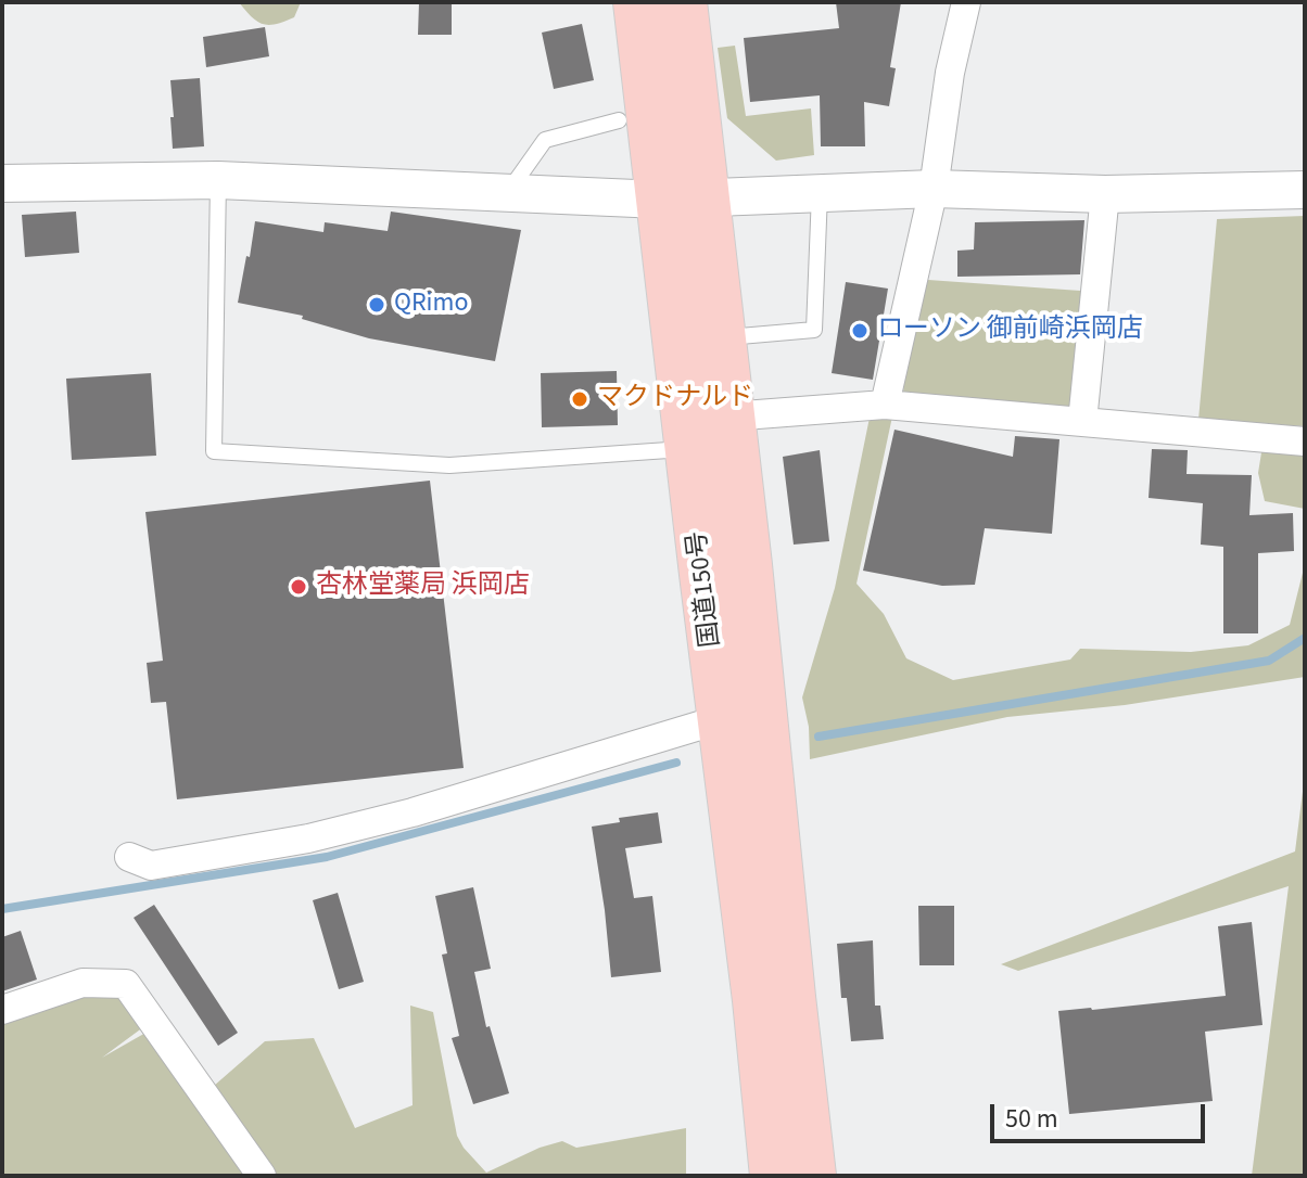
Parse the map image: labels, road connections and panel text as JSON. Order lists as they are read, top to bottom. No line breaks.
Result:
{"streets":{"highway":["国道150号"]},"places":["QRimo","ローソン 御前崎浜岡店","マクドナルド","杏林堂薬局 浜岡店"],"scale_bar":"50 m"}
